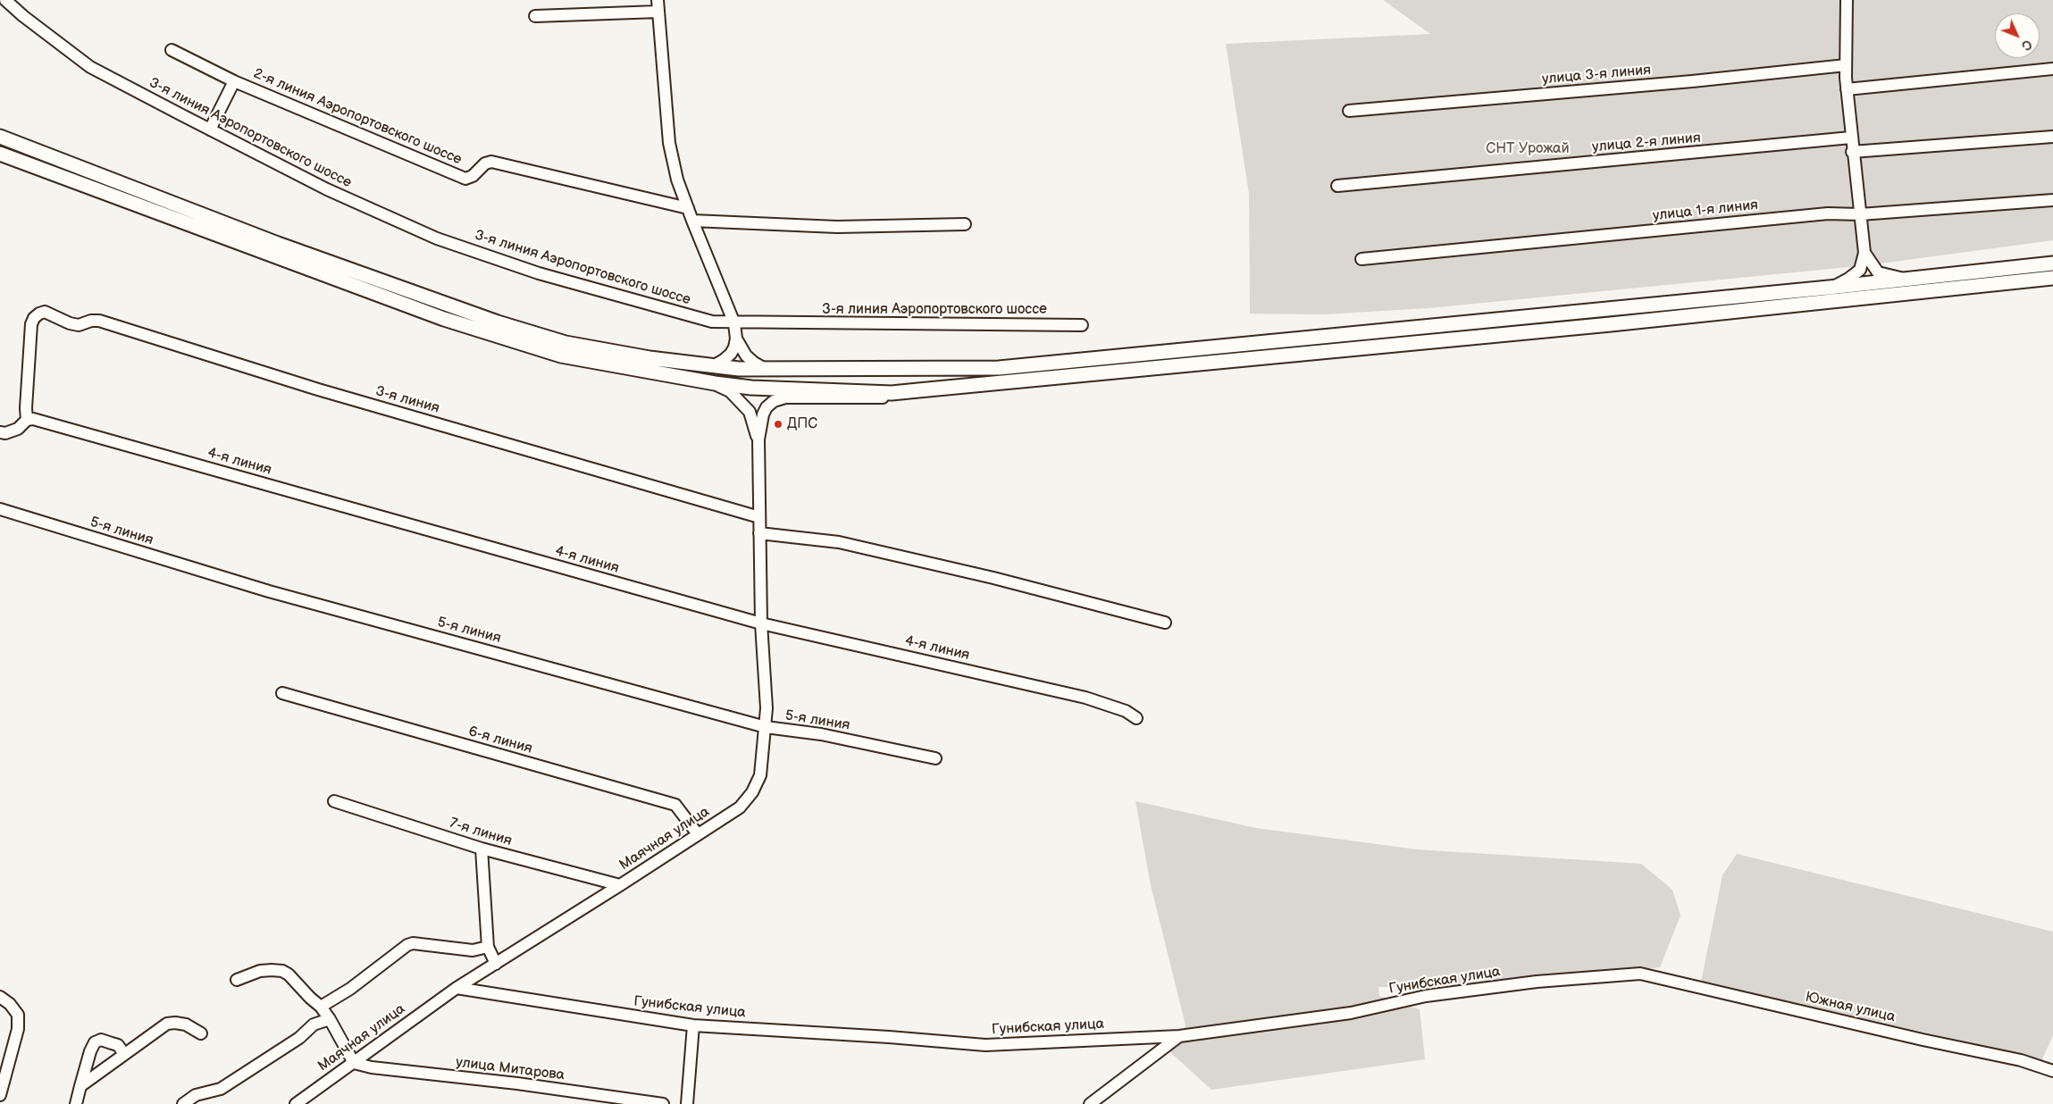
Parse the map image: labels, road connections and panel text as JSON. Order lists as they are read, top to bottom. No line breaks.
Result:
{"streets":{"street":["улица 3-я линия","2-я линия Аэропортовского шоссе","3-я линия Аэропортовского шоссе","улица 2-я линия","улица 1-я линия","3-я линия","4-я линия","5-я линия","6-я линия","7-я линия","Маячная улица","Гунибская улица","Южная улица","улица Митарова"]},"crossings":[["3-я линия","4-я линия"],["3-я линия","Маячная улица"],["4-я линия","Маячная улица"],["5-я линия","Маячная улица"],["6-я линия","Маячная улица"],["7-я линия","Маячная улица"],["Маячная улица","Гунибская улица"],["Маячная улица","улица Митарова"],["Гунибская улица","Южная улица"]],"parks":["СНТ Урожай"],"places":["ДПС"],"north":"bottom right"}
